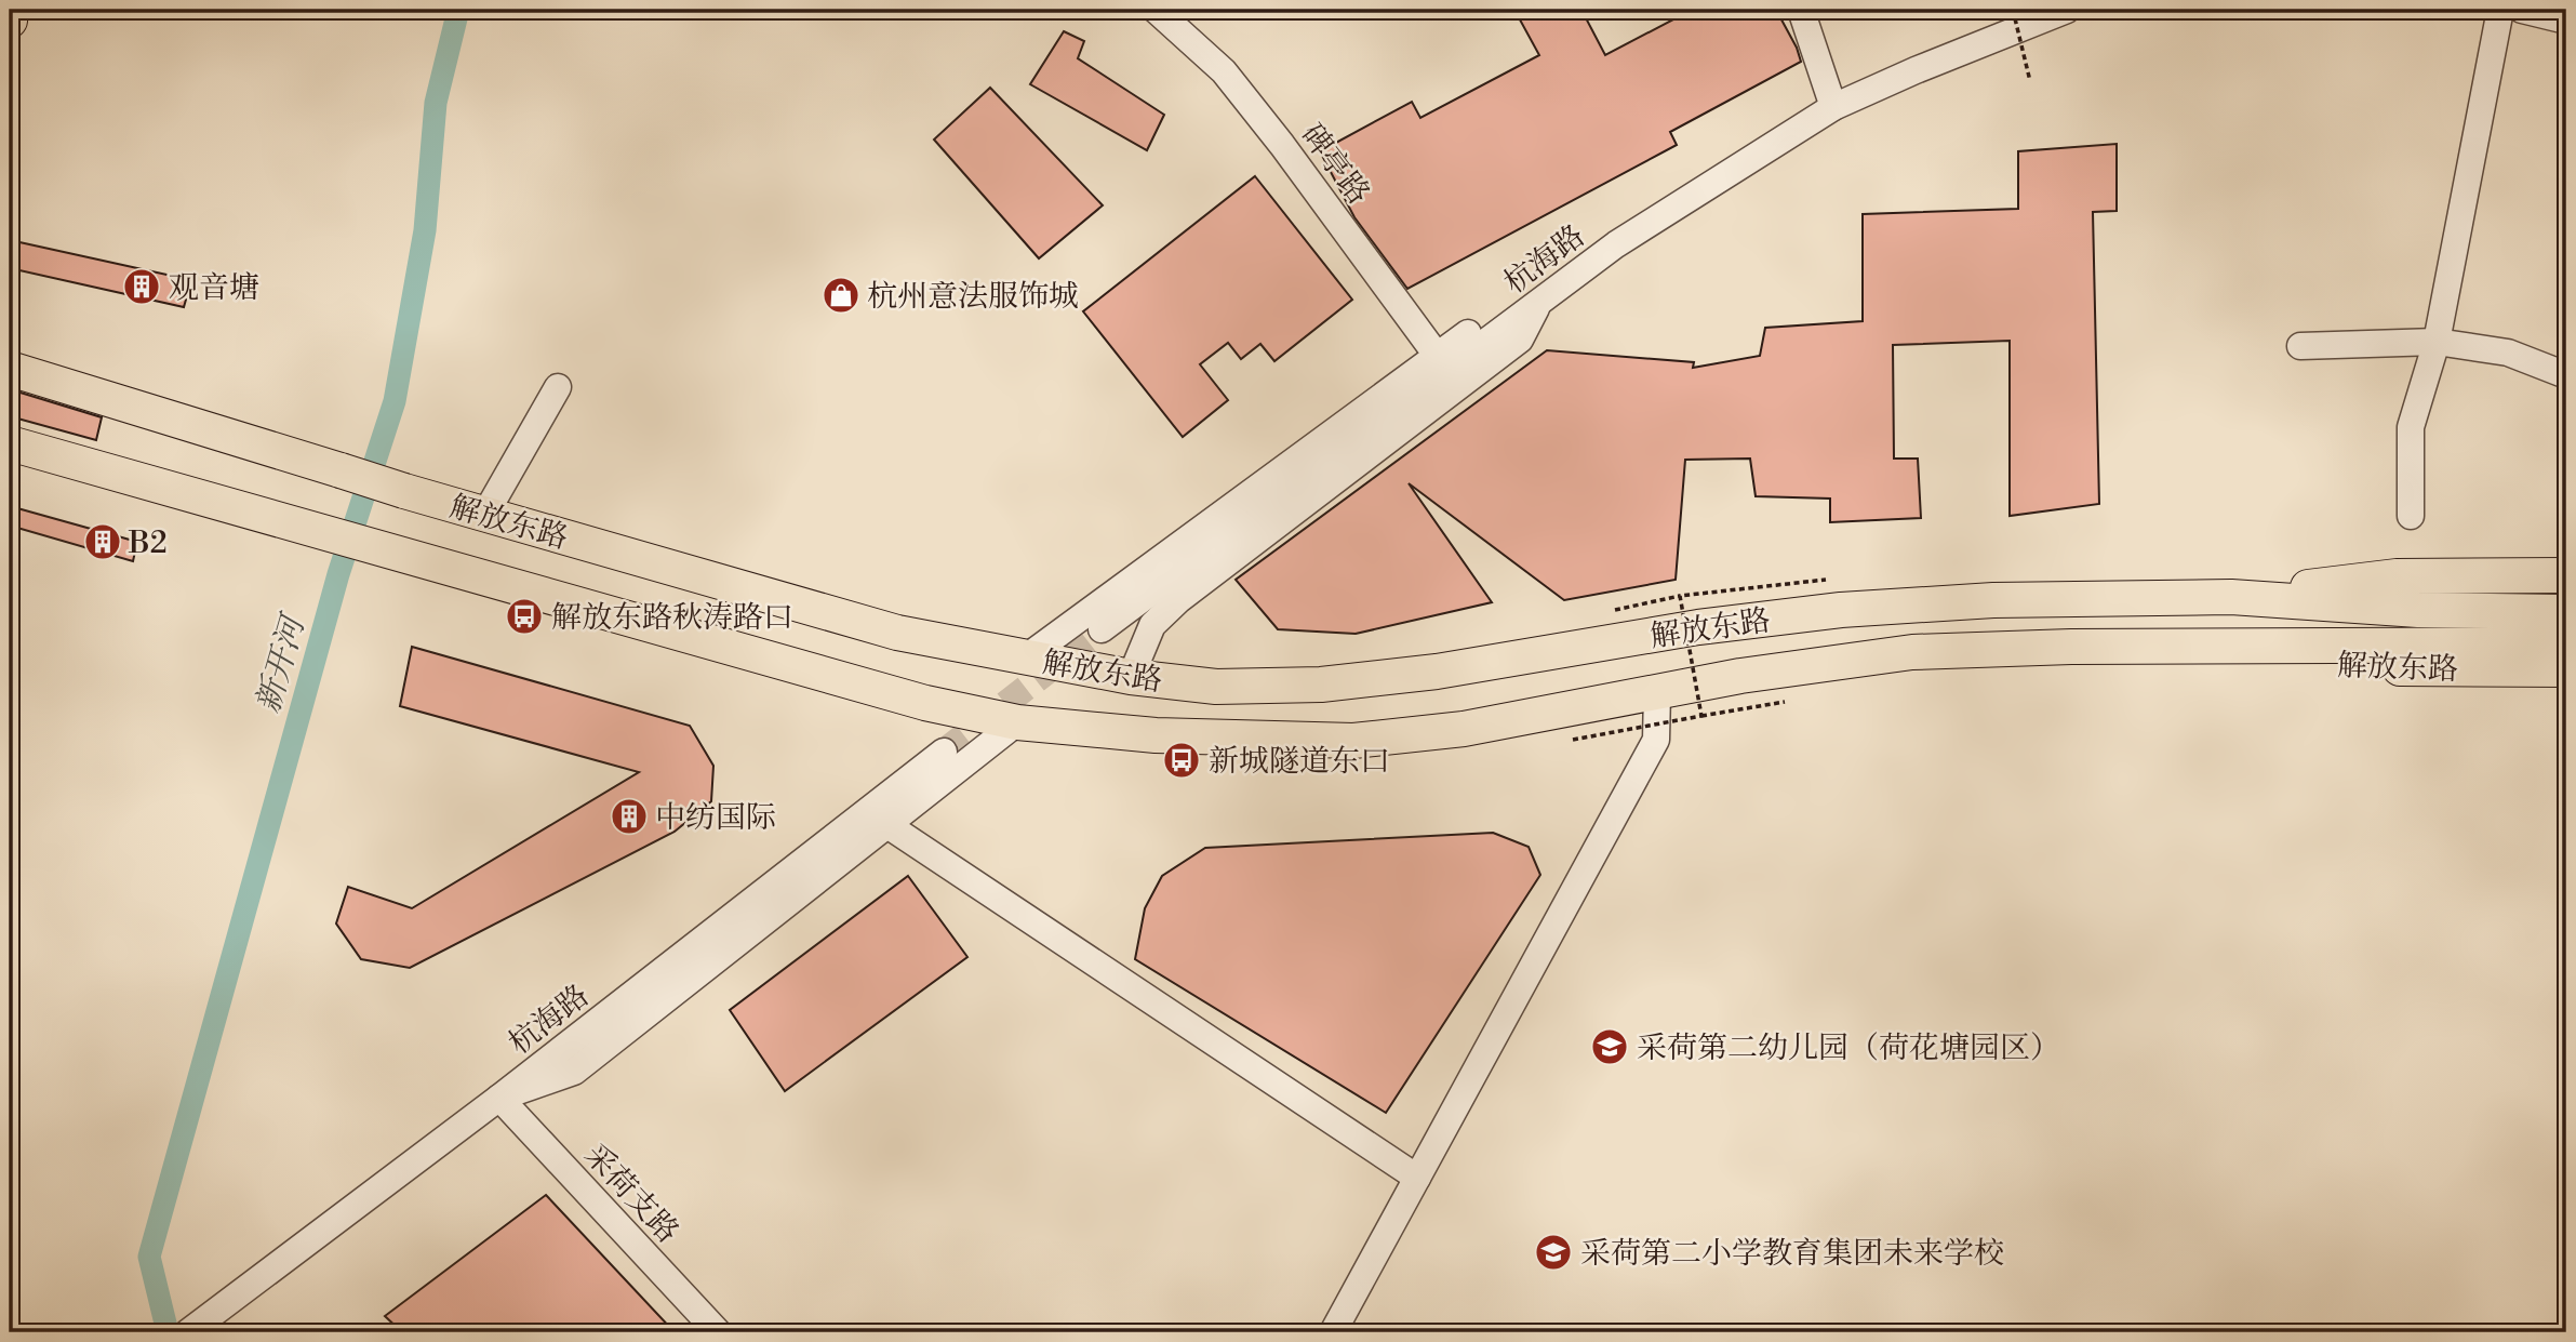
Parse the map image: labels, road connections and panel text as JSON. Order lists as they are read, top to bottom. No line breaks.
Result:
{"streets":{"main road":["解放东路"],"street":["碑亭路","杭海路","采荷支路"]},"crossings":[["碑亭路","杭海路"],["杭海路","采荷支路"]],"water":["新开河"],"places":{"building":["观音塘","B2","中纺国际"],"shop":["杭州意法服饰城"],"bus stop":["解放东路秋涛路口","新城隧道东口"],"school or university":["采荷第二幼儿园（荷花塘园区）","采荷第二小学教育集团未来学校"]}}
